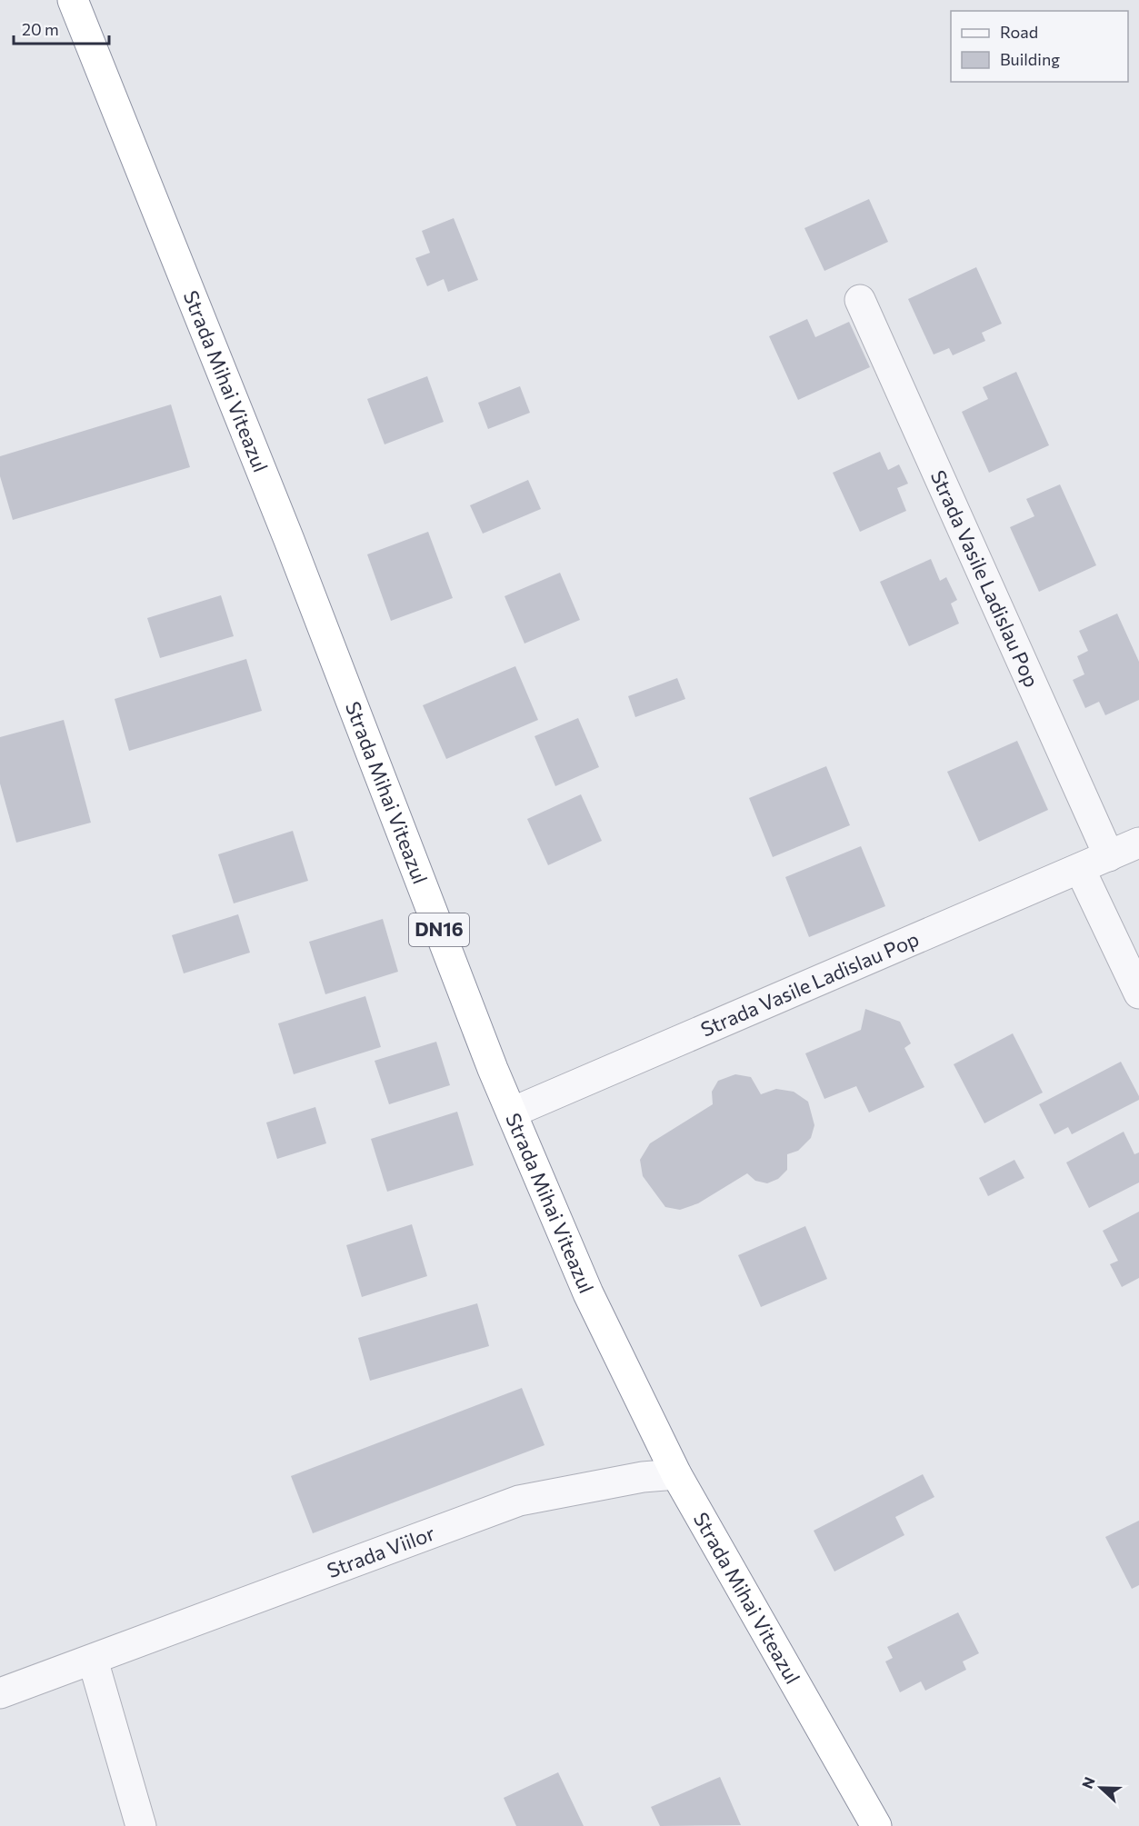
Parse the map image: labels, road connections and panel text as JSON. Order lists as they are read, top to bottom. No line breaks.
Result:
{"streets":{"highway":["Strada Mihai Viteazul","DN16"],"street":["Strada Vasile Ladislau Pop","Strada Viilor"]},"crossings":[["Strada Mihai Viteazul","Strada Vasile Ladislau Pop"],["Strada Mihai Viteazul","Strada Viilor"]],"legend":["Road","Building"],"scale_bar":"20 m","north":"left"}
